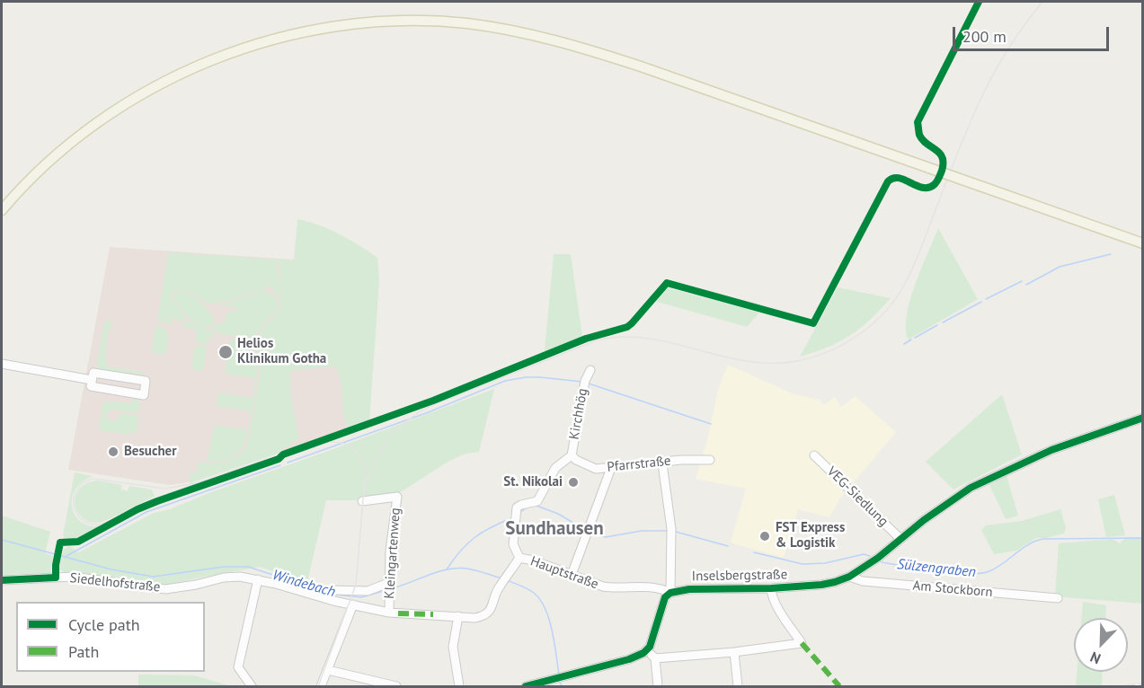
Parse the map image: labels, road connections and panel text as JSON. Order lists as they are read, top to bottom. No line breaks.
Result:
{"streets":{"street":["Kirchhög","Pfarrstraße","VEG-Siedlung","Kleingartenweg","Hauptstraße","Inselsbergstraße","Siedelhofstraße","Am Stockborn"]},"crossings":[["Kirchhög","Pfarrstraße"],["Kirchhög","Hauptstraße"],["VEG-Siedlung","Inselsbergstraße"],["Kleingartenweg","Siedelhofstraße"],["Hauptstraße","Inselsbergstraße"],["Hauptstraße","Siedelhofstraße"],["Inselsbergstraße","Am Stockborn"]],"districts":["Sundhausen"],"water":["Sülzengraben","Windebach"],"places":["Helios Klinikum Gotha","Besucher","St. Nikolai","FST Express & Logistik"],"legend":["Cycle path","Path"],"scale_bar":"200 m","north":"bottom left"}
